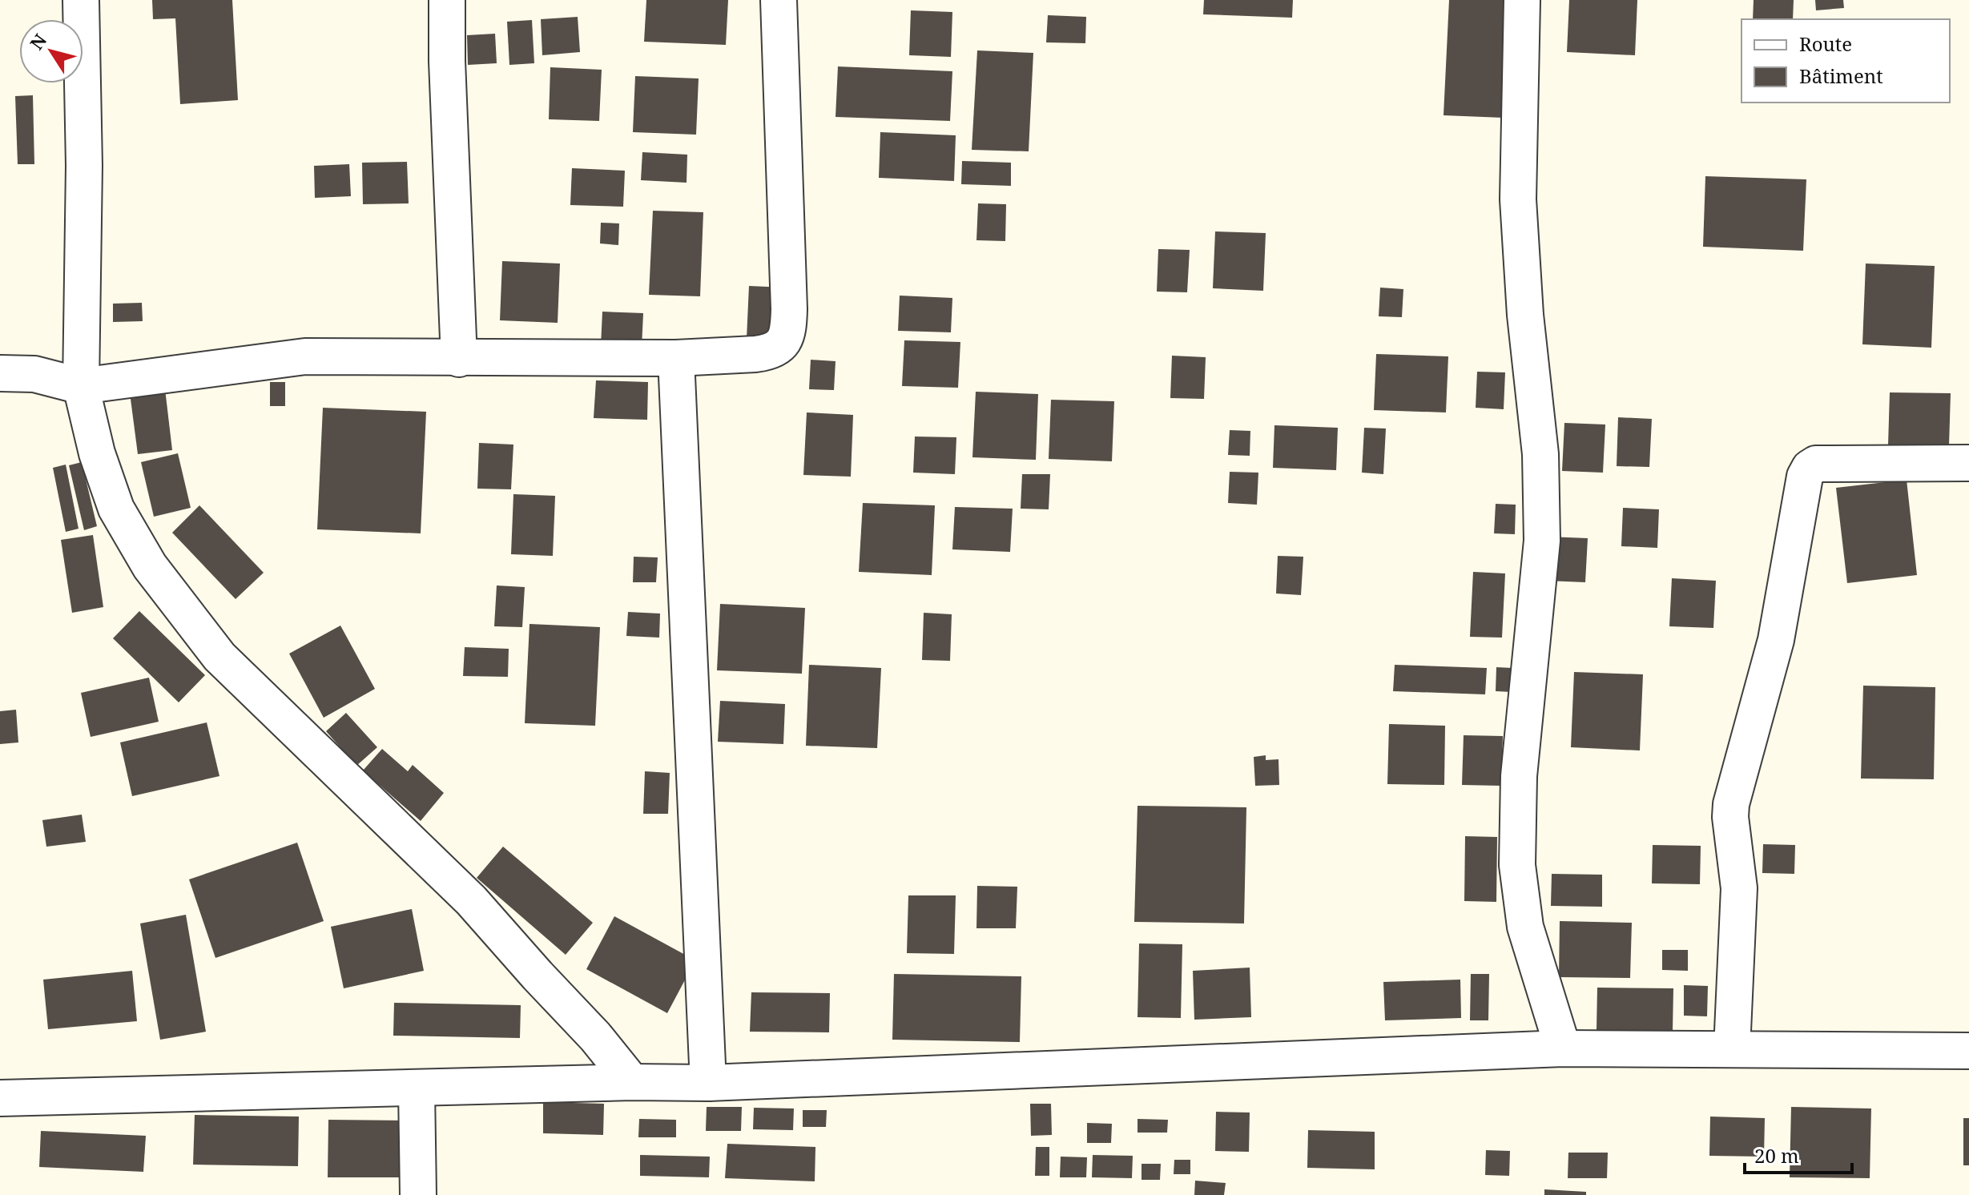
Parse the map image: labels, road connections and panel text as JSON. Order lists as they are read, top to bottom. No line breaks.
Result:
{"legend":["Route","Bâtiment"],"scale_bar":"20 m","north":"top left"}
